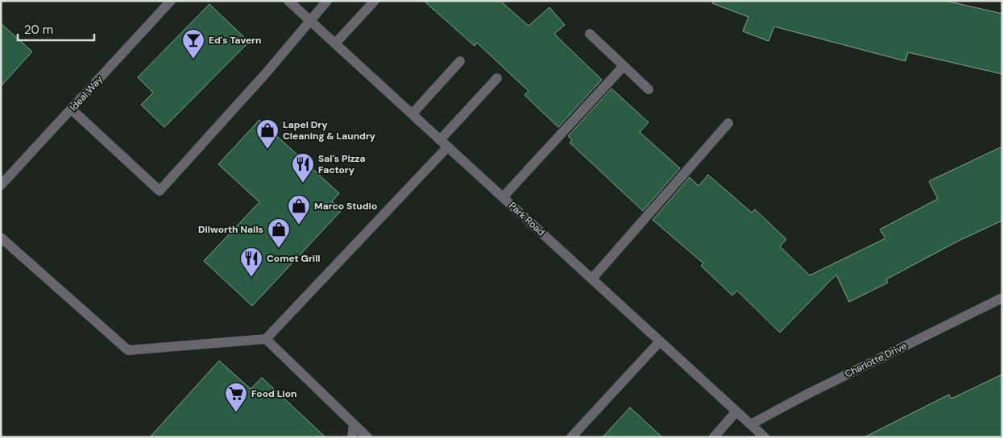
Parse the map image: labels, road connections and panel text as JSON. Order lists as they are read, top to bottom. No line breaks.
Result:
{"streets":{"street":["Ideal Way","Park Road","Charlotte Drive"]},"crossings":[["Park Road","Charlotte Drive"]],"places":{"bar":["Ed's Tavern"],"shop":["Lapel Dry Cleaning & Laundry","Marco Studio","Dilworth Nails"],"restaurant":["Sal's Pizza Factory","Comet Grill"],"supermarket":["Food Lion"]},"scale_bar":"20 m"}
